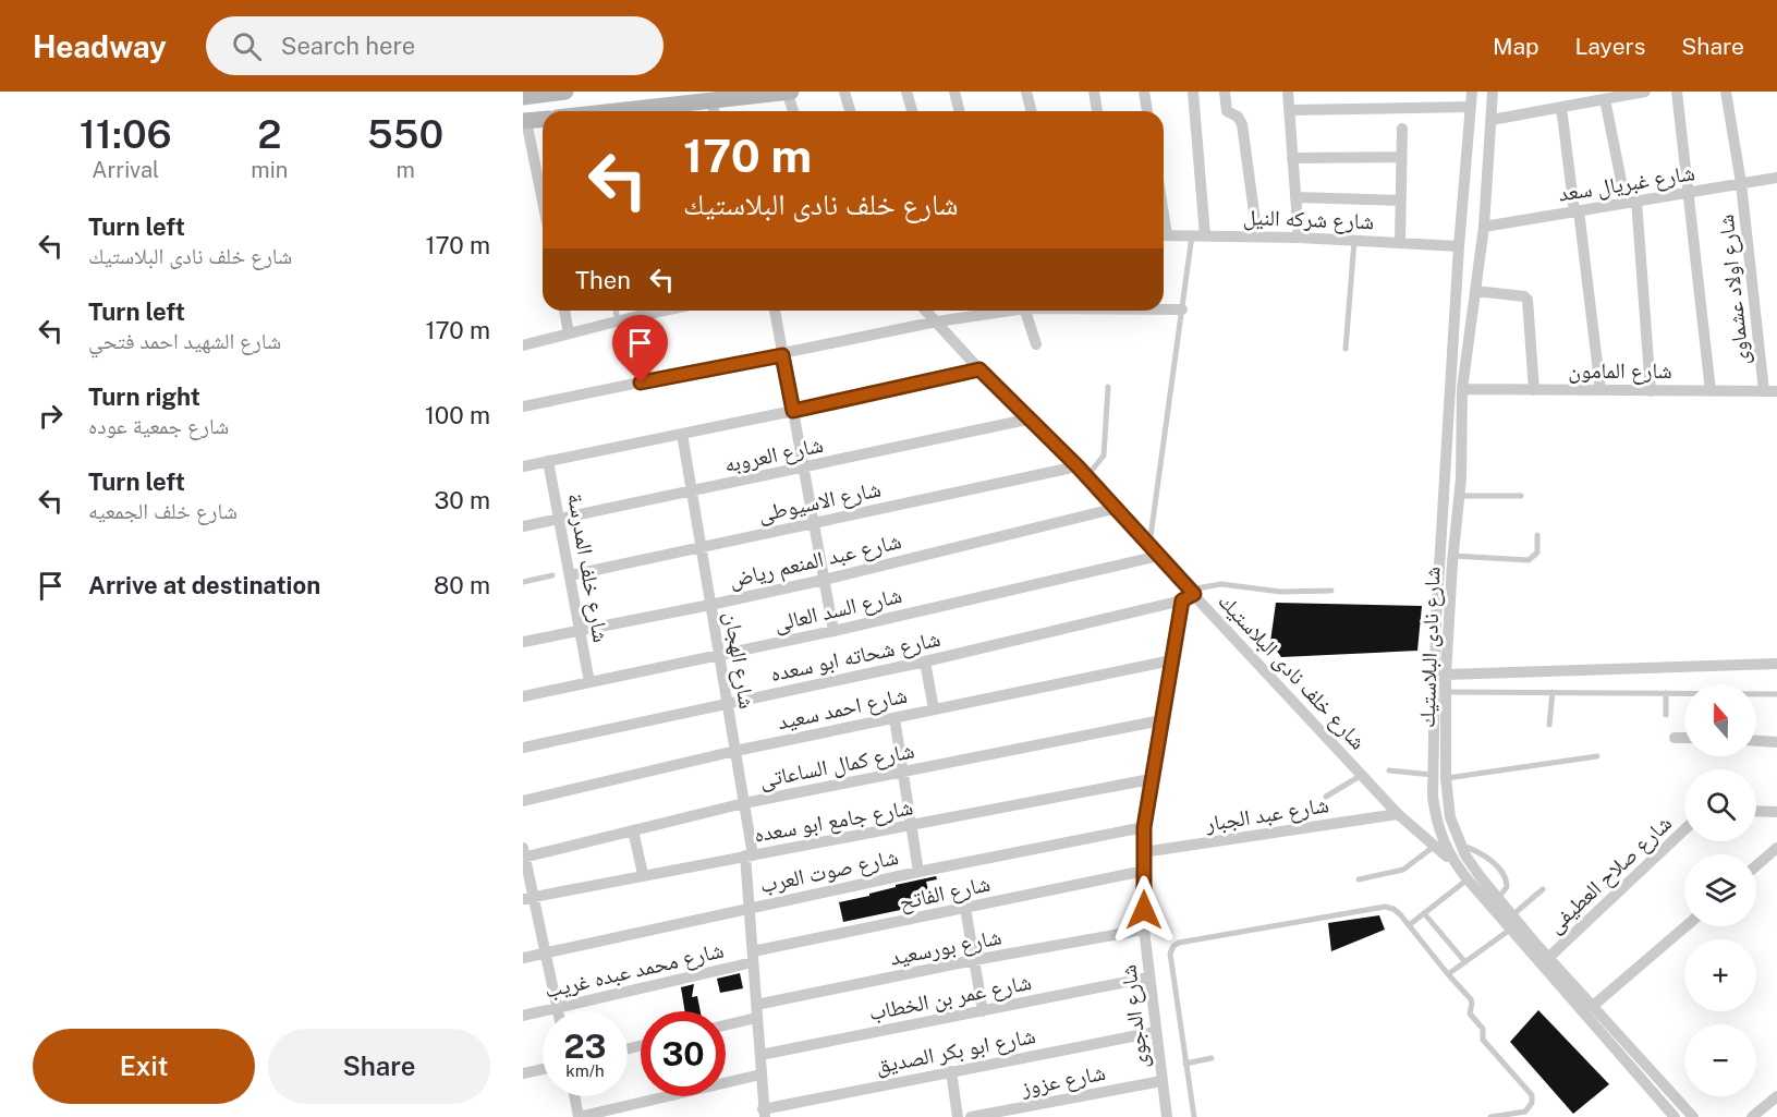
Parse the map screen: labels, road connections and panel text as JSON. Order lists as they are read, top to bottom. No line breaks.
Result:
{"streets":{"street":["شارع غبريال سعد","شارع شركه النيل","شارع اولاد عشماوى","شارع المامون","شارع العروبه","شارع الاسيوطى","شارع عبد المنعم رياض","شارع خلف المدرسة","شارع السد العالى","شارع نادى البلاستيك","شارع شحاته ابو سعده","شارع الهجان","شارع خلف نادى البلاستيك","شارع احمد سعيد","شارع كمال الساعاتى","شارع عبد الجبار","شارع جامع ابو سعده","شارع صوت العرب","شارع صلاح العطيفى","شارع الفاتح","شارع بورسعيد","شارع محمد عبده غريب","شارع عمر بن الخطاب","شارع الدجوى","شارع ابو بكر الصديق","شارع عزوز"]},"crossings":[["شارع غبريال سعد","شارع اولاد عشماوى"],["شارع غبريال سعد","شارع نادى البلاستيك"],["شارع شركه النيل","شارع نادى البلاستيك"],["شارع اولاد عشماوى","شارع المامون"],["شارع المامون","شارع نادى البلاستيك"],["شارع العروبه","شارع خلف المدرسة"],["شارع العروبه","شارع الهجان"],["شارع العروبه","شارع خلف نادى البلاستيك"],["شارع الاسيوطى","شارع خلف المدرسة"],["شارع الاسيوطى","شارع الهجان"],["شارع الاسيوطى","شارع خلف نادى البلاستيك"],["شارع عبد المنعم رياض","شارع خلف المدرسة"],["شارع عبد المنعم رياض","شارع الهجان"],["شارع عبد المنعم رياض","شارع خلف نادى البلاستيك"],["شارع خلف المدرسة","شارع السد العالى"],["شارع السد العالى","شارع الهجان"],["شارع السد العالى","شارع خلف نادى البلاستيك"],["شارع نادى البلاستيك","شارع خلف نادى البلاستيك"],["شارع نادى البلاستيك","شارع صلاح العطيفى"],["شارع شحاته ابو سعده","شارع الهجان"],["شارع شحاته ابو سعده","شارع خلف نادى البلاستيك"],["شارع شحاته ابو سعده","شارع الدجوى"],["شارع الهجان","شارع احمد سعيد"],["شارع الهجان","شارع كمال الساعاتى"],["شارع الهجان","شارع جامع ابو سعده"],["شارع الهجان","شارع صوت العرب"],["شارع الهجان","شارع الفاتح"],["شارع الهجان","شارع بورسعيد"],["شارع الهجان","شارع محمد عبده غريب"],["شارع الهجان","شارع عمر بن الخطاب"],["شارع الهجان","شارع ابو بكر الصديق"],["شارع خلف نادى البلاستيك","شارع عبد الجبار"],["شارع احمد سعيد","شارع الدجوى"],["شارع كمال الساعاتى","شارع الدجوى"],["شارع عبد الجبار","شارع الدجوى"],["شارع جامع ابو سعده","شارع الدجوى"],["شارع صوت العرب","شارع الدجوى"],["شارع الفاتح","شارع محمد عبده غريب"],["شارع الفاتح","شارع الدجوى"],["شارع بورسعيد","شارع الدجوى"],["شارع عمر بن الخطاب","شارع الدجوى"],["شارع الدجوى","شارع ابو بكر الصديق"],["شارع الدجوى","شارع عزوز"]],"north":"top","page":{"header":"Headway","search":"Search here","nav":["Map","Layers","Share"],"eta":["11:06","Arrival","2","min","550","m"],"turn":["170 m","شارع خلف نادى البلاستيك"],"list":[{"name":"Turn left","note":"شارع خلف نادى البلاستيك","value":"170 m"},{"name":"Turn left","note":"شارع الشهيد احمد فتحي","value":"170 m"},{"name":"Turn right","note":"شارع جمعية عوده","value":"100 m"},{"name":"Turn left","note":"شارع خلف الجمعيه","value":"30 m"},{"name":"Arrive at destination","value":"80 m"}],"then":"Then","map_buttons":["+","−"],"speed":"23 km/h","limit":"30","buttons":["Exit","Share"]}}
